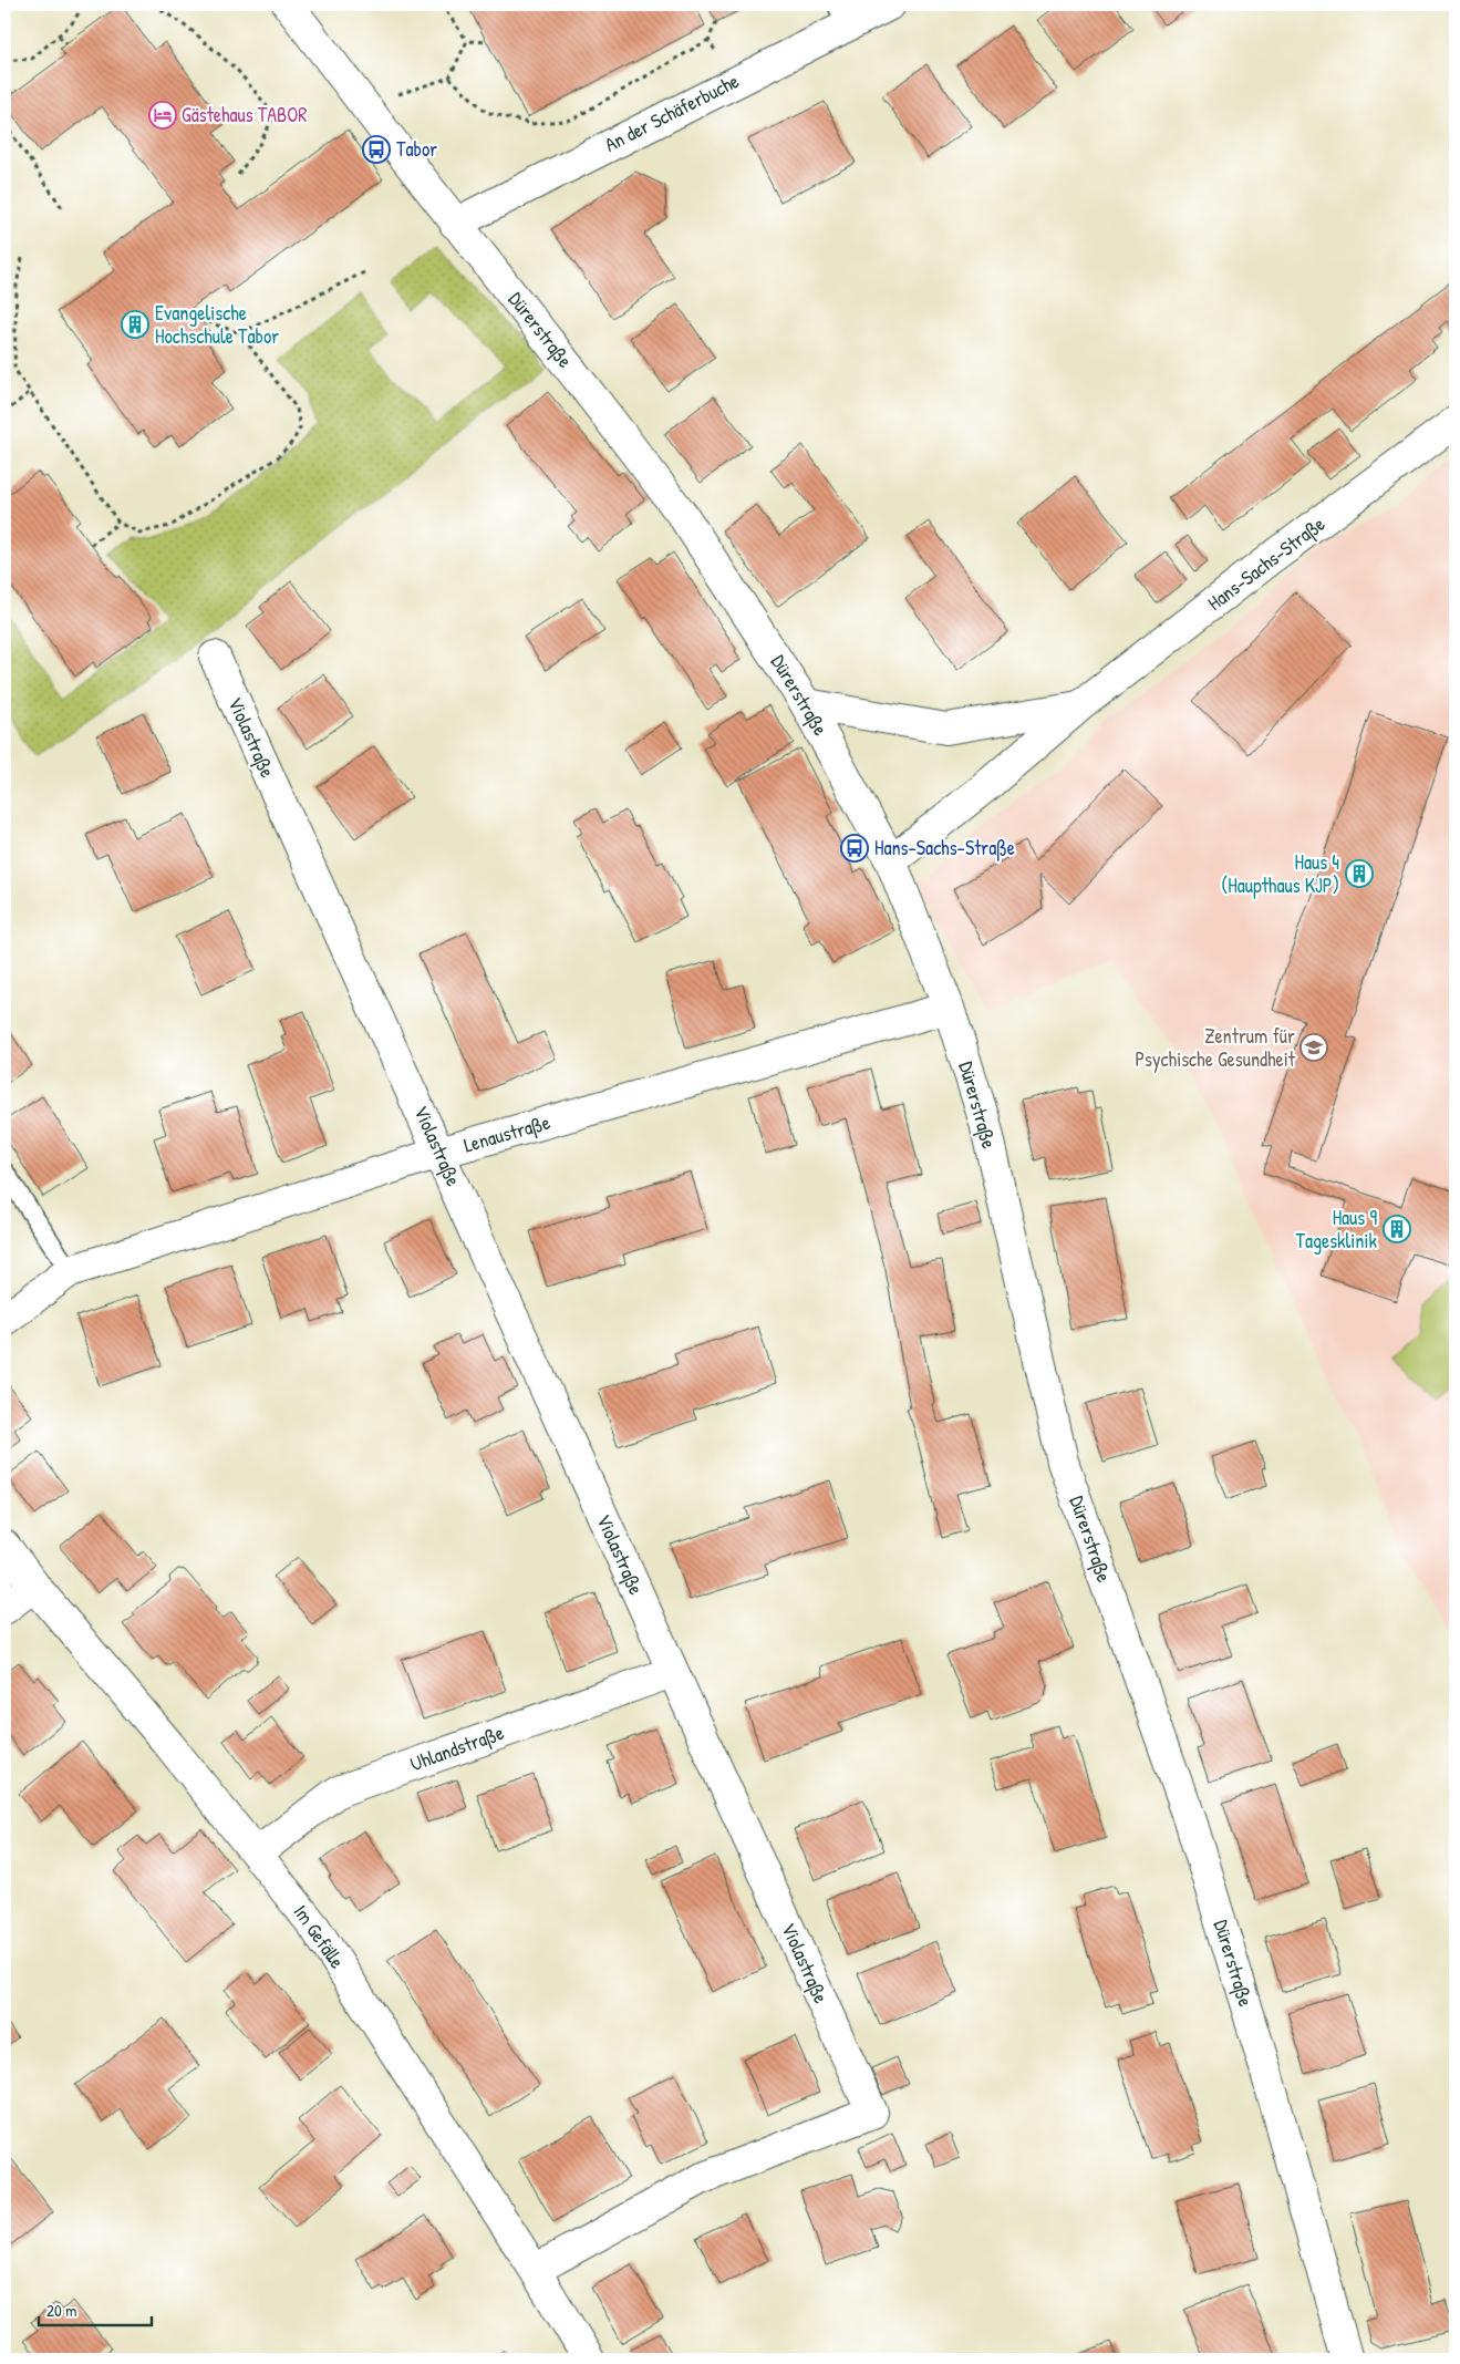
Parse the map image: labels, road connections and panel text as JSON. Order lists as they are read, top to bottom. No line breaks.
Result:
{"streets":{"street":["An der Schäferbuche","Dürerstraße","Hans-Sachs-Straße","Violastraße","Lenaustraße","Uhlandstraße","Im Gefälle"]},"crossings":[["An der Schäferbuche","Dürerstraße"],["Dürerstraße","Hans-Sachs-Straße"],["Dürerstraße","Lenaustraße"],["Violastraße","Lenaustraße"],["Violastraße","Uhlandstraße"],["Violastraße","Im Gefälle"],["Uhlandstraße","Im Gefälle"]],"places":{"hotel":["Gästehaus TABOR"],"bus stop":["Tabor","Hans-Sachs-Straße"],"building":["Evangelische Hochschule Tabor","Haus 4 (Haupthaus KJP)","Haus 9 Tagesklinik"],"school or university":["Zentrum für Psychische Gesundheit"]},"scale_bar":"20 m"}
